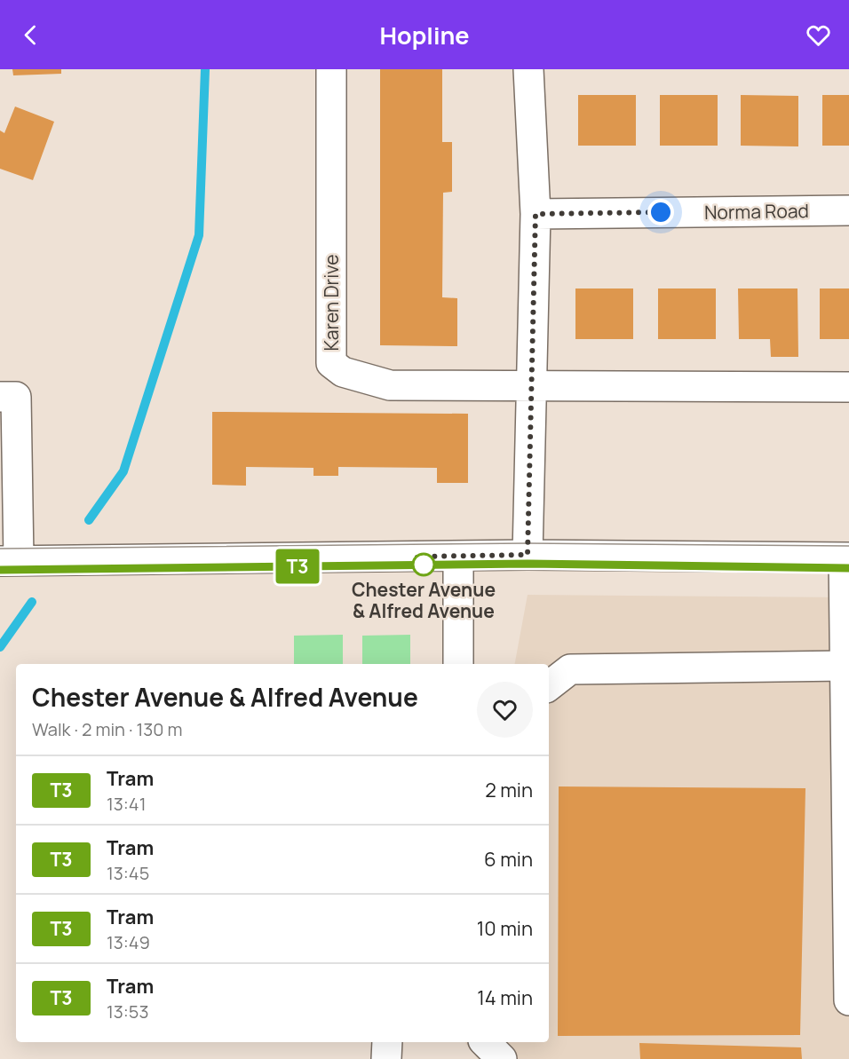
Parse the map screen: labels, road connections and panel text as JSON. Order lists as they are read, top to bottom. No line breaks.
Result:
{"streets":{"street":["Norma Road","Karen Drive"]},"places":["Chester Avenue & Alfred Avenue"],"lines":["tram line T3"],"page":{"header":"Hopline","on_map":"T3","heading":["Chester Avenue & Alfred Avenue","Walk · 2 min · 130 m"],"list":[{"mark":"T3","name":"Tram","note":"13:41","value":"2 min"},{"mark":"T3","name":"Tram","note":"13:45","value":"6 min"},{"mark":"T3","name":"Tram","note":"13:49","value":"10 min"},{"mark":"T3","name":"Tram","note":"13:53","value":"14 min"}]}}
